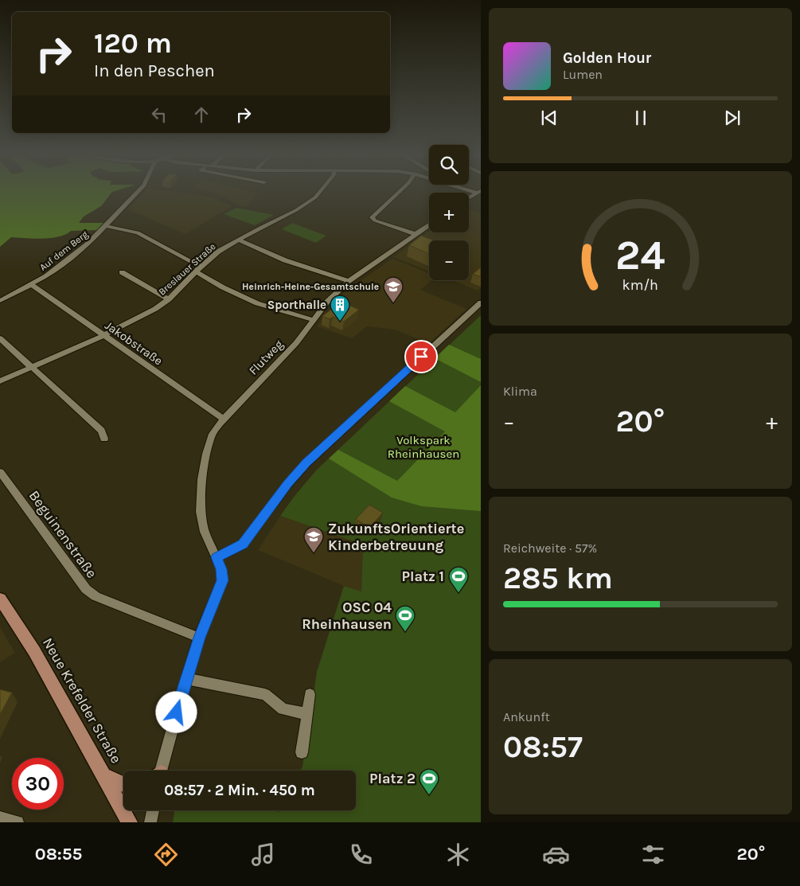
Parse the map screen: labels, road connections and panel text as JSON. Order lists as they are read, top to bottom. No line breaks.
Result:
{"streets":{"main road":["Neue Krefelder Straße"],"street":["Auf dem Berg","Breslauer Straße","Jakobstraße","Flutweg","Beguinenstraße"]},"crossings":[["Auf dem Berg","Jakobstraße"],["Breslauer Straße","Jakobstraße"],["Jakobstraße","Flutweg"],["Flutweg","Beguinenstraße"]],"parks":["Volkspark Rheinhausen"],"places":{"school or university":["Heinrich-Heine-Gesamtschule","ZukunftsOrientierte Kinderbetreuung"],"building":["Sporthalle"],"sports":["Platz 1","OSC 04 Rheinhausen","Platz 2"]},"page":{"turn":["120 m","In den Peschen"],"song":["Golden Hour","Lumen"],"map_buttons":["+","−"],"tile":["Klima",["Reichweite · 57%","285 km"],["Ankunft","08:57"]],"heat":["−","20°","+"],"limit":"30","trip":"08:57 · 2 Min. · 450 m","tabs":["08:55","20°"],"gauge":["24","km/h"]}}
